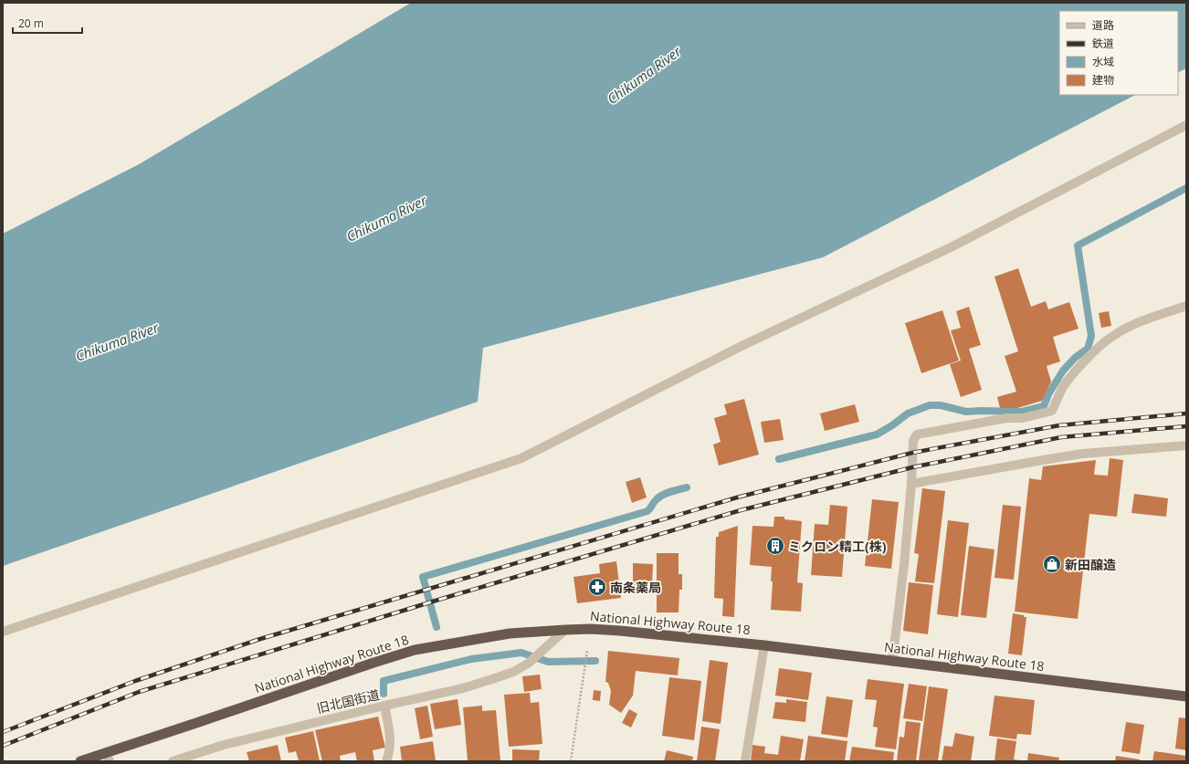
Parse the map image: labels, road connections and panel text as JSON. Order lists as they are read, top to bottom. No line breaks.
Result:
{"streets":{"highway":["National Highway Route 18"],"street":["旧北国街道"]},"crossings":[["National Highway Route 18","旧北国街道"]],"water":["Chikuma River"],"places":{"building":["ミクロン精工(株)"],"shop":["新田醸造"],"pharmacy":["南条薬局"]},"legend":["道路","鉄道","水域","建物"],"scale_bar":"20 m"}
